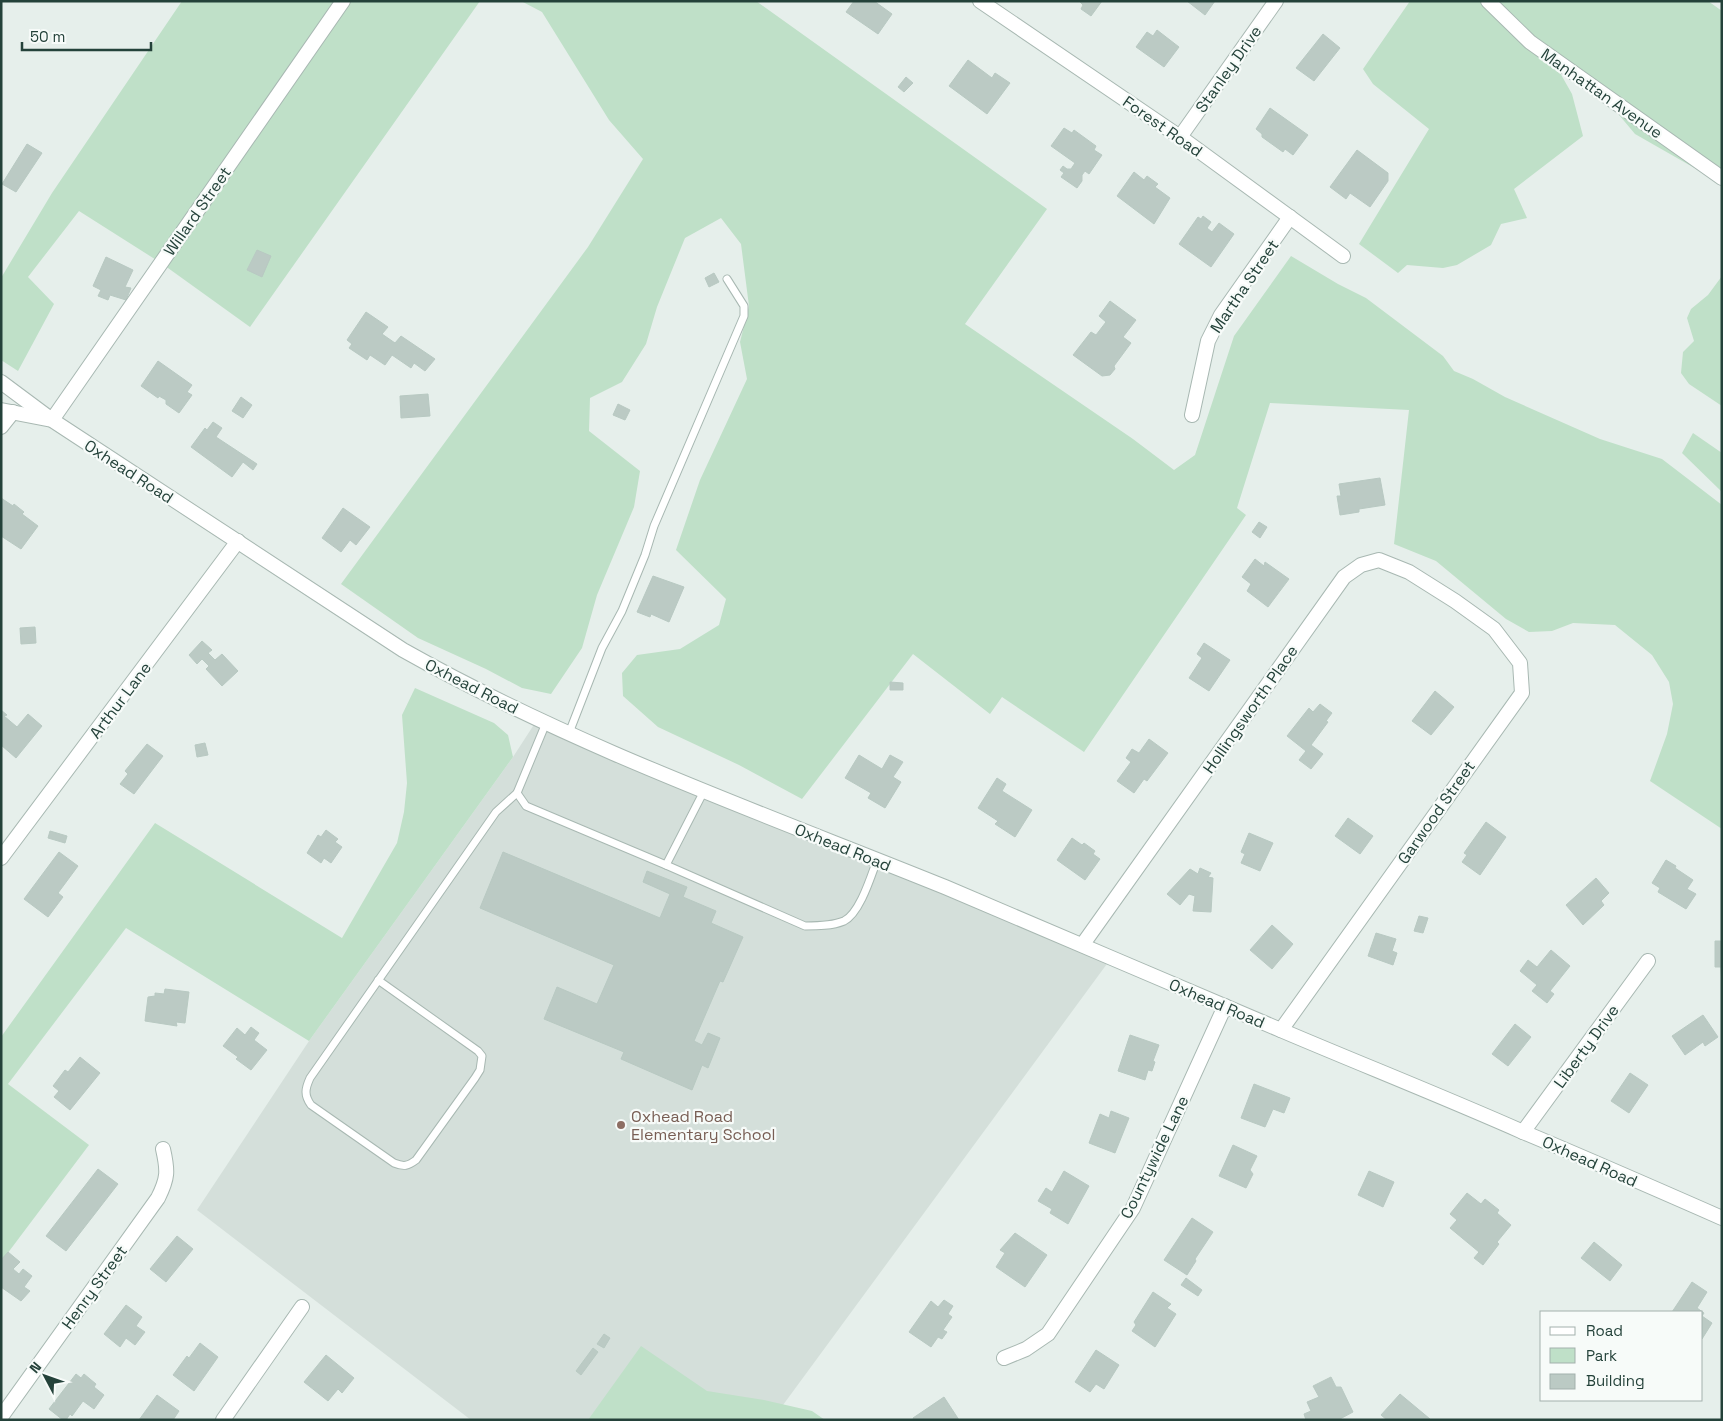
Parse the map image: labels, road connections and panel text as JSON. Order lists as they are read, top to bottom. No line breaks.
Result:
{"streets":{"street":["Stanley Drive","Manhattan Avenue","Forest Road","Willard Street","Martha Street","Oxhead Road","Arthur Lane","Hollingsworth Place","Garwood Street","Liberty Drive","Countywide Lane","Henry Street"]},"crossings":[["Stanley Drive","Forest Road"],["Forest Road","Martha Street"],["Willard Street","Oxhead Road"],["Oxhead Road","Arthur Lane"],["Oxhead Road","Hollingsworth Place"],["Oxhead Road","Garwood Street"],["Oxhead Road","Liberty Drive"],["Oxhead Road","Countywide Lane"],["Hollingsworth Place","Garwood Street"]],"places":["Oxhead Road Elementary School"],"legend":["Road","Park","Building"],"scale_bar":"50 m","north":"top left"}
